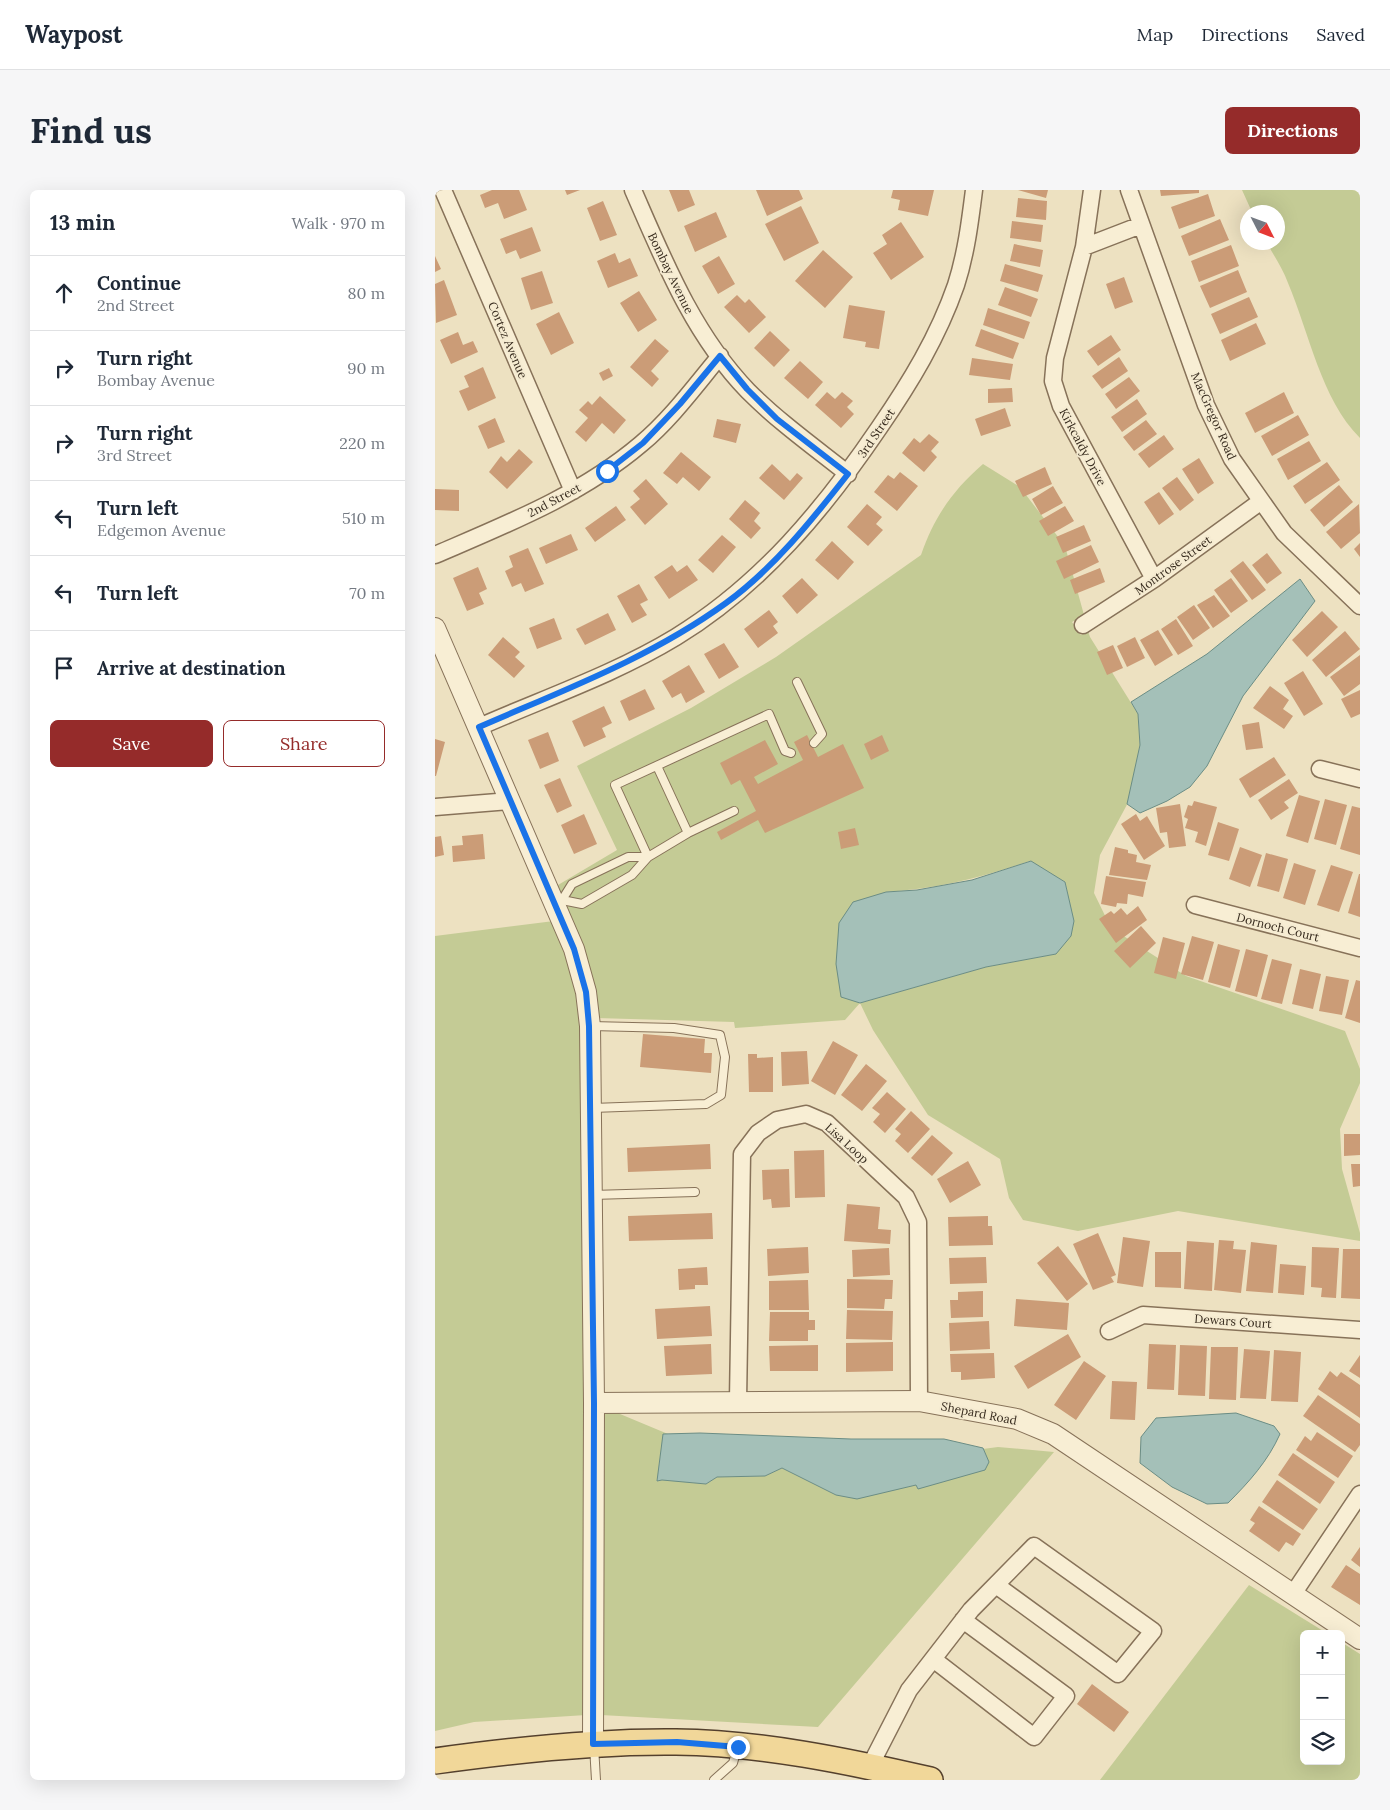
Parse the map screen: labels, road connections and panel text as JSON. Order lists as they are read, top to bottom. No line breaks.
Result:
{"streets":{"street":["Bombay Avenue","Cortez Avenue","MacGregor Road","3rd Street","Kirkcaldy Drive","2nd Street","Montrose Street","Dornoch Court","Lisa Loop","Dewars Court","Shepard Road"]},"crossings":[["Bombay Avenue","3rd Street"],["Bombay Avenue","2nd Street"],["Cortez Avenue","2nd Street"],["MacGregor Road","Montrose Street"],["Kirkcaldy Drive","Montrose Street"],["Lisa Loop","Shepard Road"]],"north":"bottom right","page":{"header":"Waypost","nav":["Map","Directions","Saved"],"buttons":["Directions",["Save","Share"]],"title":"Find us","heading":["13 min","Walk · 970 m"],"list":[["Continue","2nd Street","80 m"],["Turn right","Bombay Avenue","90 m"],["Turn right","3rd Street","220 m"],["Turn left","Edgemon Avenue","510 m"],["Turn left","70 m"],"Arrive at destination"],"map_buttons":["+","−"]}}
